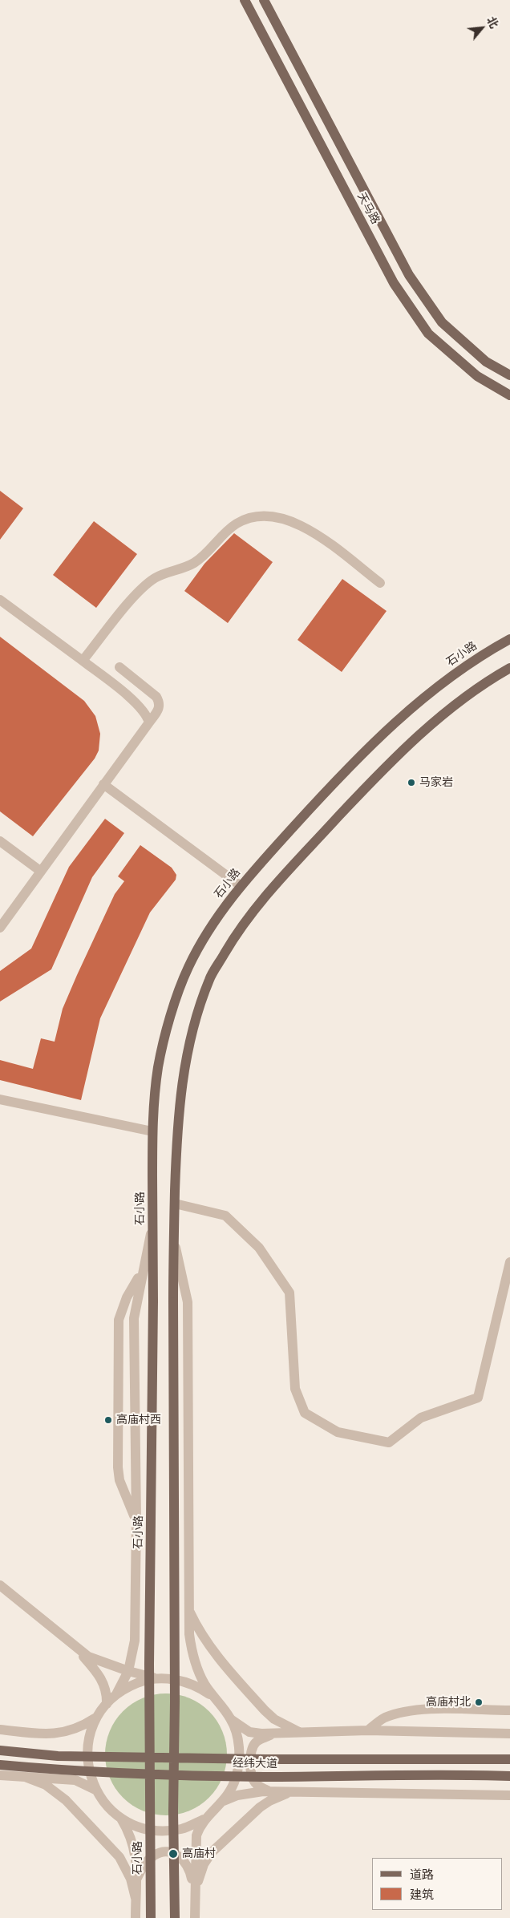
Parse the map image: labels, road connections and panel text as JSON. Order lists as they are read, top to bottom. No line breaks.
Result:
{"streets":{"main road":["天马路","石小路","经纬大道"]},"places":["马家岩","高庙村西","高庙村北","高庙村"],"legend":["道路","建筑"],"north":"top right"}
